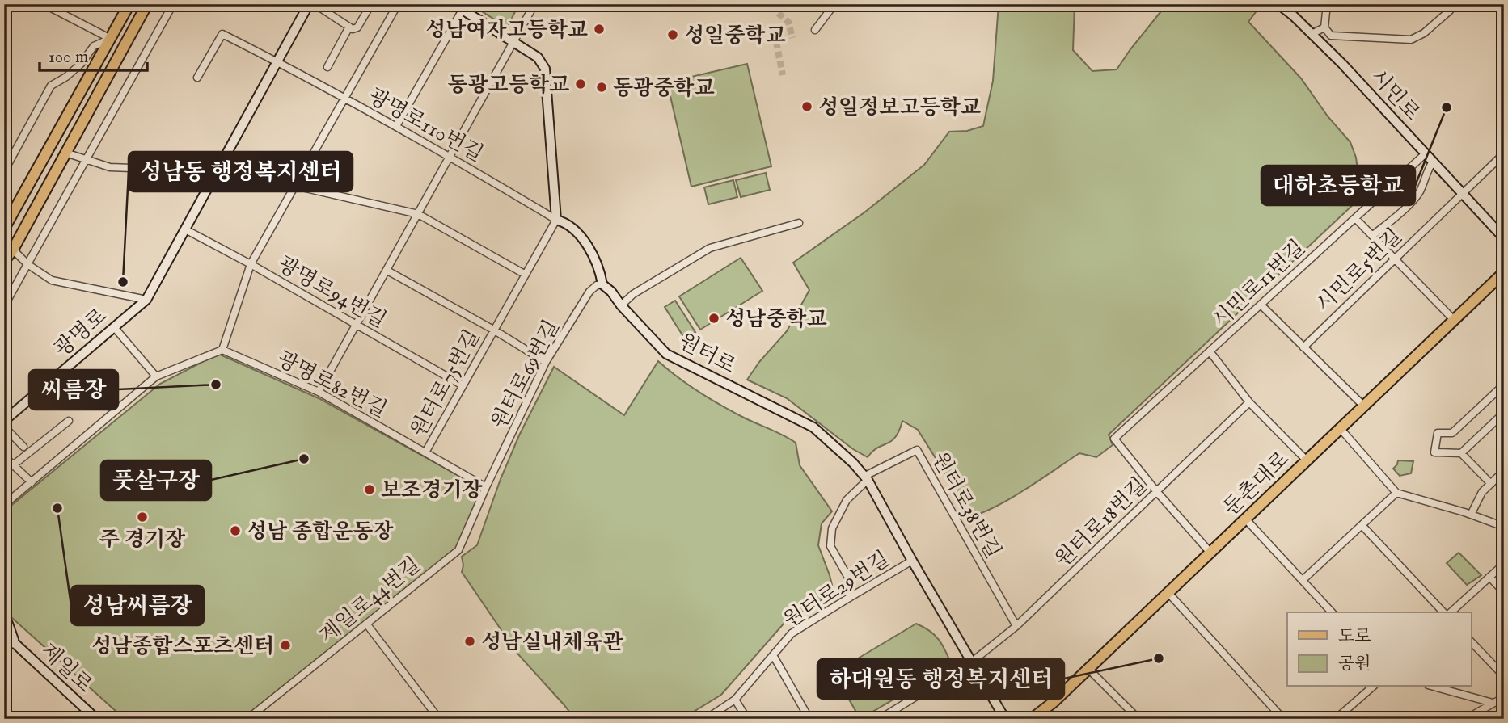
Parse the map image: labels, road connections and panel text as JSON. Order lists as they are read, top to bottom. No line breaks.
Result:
{"streets":{"main road":["시민로","광명로","원터로","둔촌대로","제일로"],"street":["광명로110번길","시민로5번길","시민로11번길","광명로94번길","원터로69번길","원터로75번길","광명로82번길","원터로38번길","원터로18번길","원터로29번길","제일로44번길"]},"crossings":[["시민로","시민로5번길"],["시민로","시민로11번길"],["광명로110번길","광명로"],["광명로110번길","원터로"],["광명로110번길","원터로75번길"],["시민로11번길","원터로18번길"],["광명로94번길","광명로"],["광명로94번길","원터로75번길"],["원터로","원터로69번길"],["원터로","원터로75번길"],["원터로","원터로38번길"],["원터로","원터로18번길"],["원터로","원터로29번길"],["원터로69번길","원터로75번길"],["원터로69번길","광명로82번길"],["원터로69번길","제일로44번길"],["원터로75번길","광명로82번길"],["광명로82번길","제일로44번길"],["원터로38번길","원터로18번길"]],"places":["성남여자고등학교","성일중학교","동광고등학교","동광중학교","성일정보고등학교","대하초등학교","성남동 행정복지센터","성남중학교","씨름장","풋살구장","보조경기장","성남씨름장","주 경기장","성남 종합운동장","성남실내체육관","성남종합스포츠센터","하대원동 행정복지센터"],"legend":["도로","공원"],"scale_bar":"100 m"}
